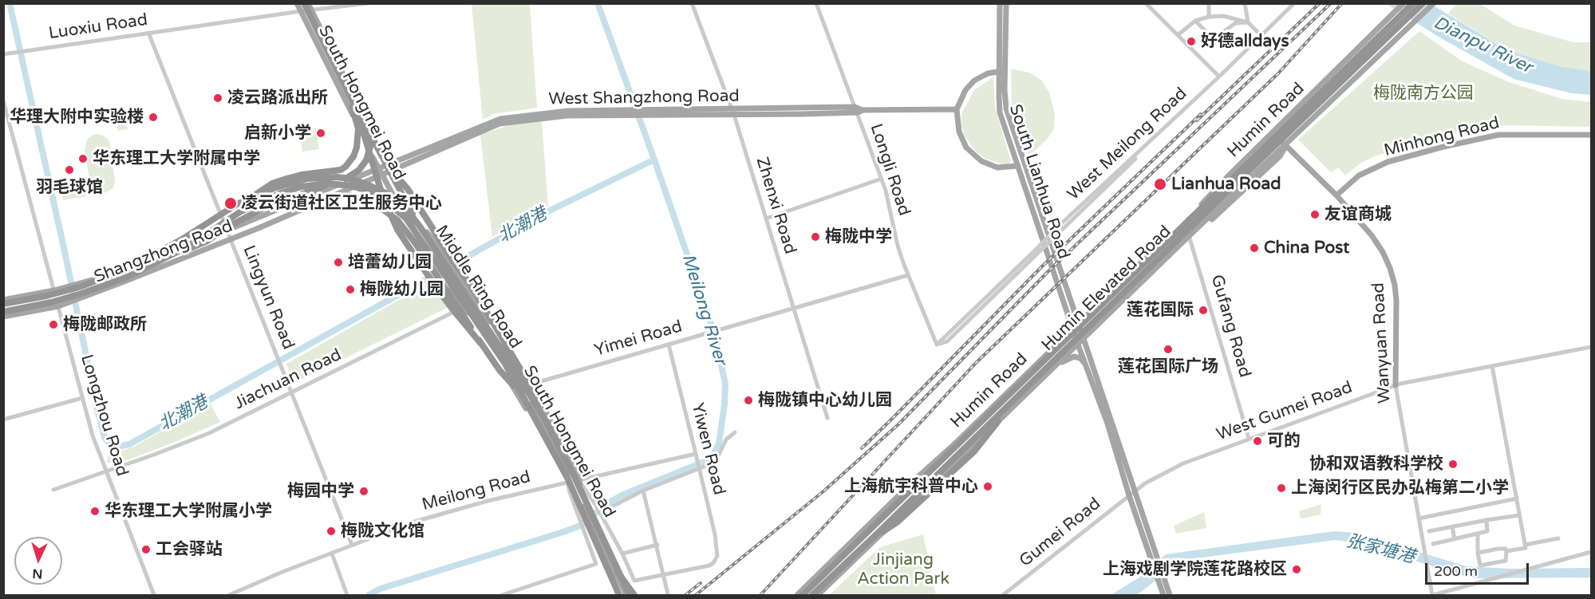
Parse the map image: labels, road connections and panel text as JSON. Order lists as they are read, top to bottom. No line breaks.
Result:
{"streets":{"highway":["Middle Ring Road","Humin Elevated Road"],"main road":["West Shangzhong Road","South Hongmei Road","Humin Road","Minhong Road","South Lianhua Road","Shangzhong Road","Wanyuan Road"],"street":["Luoxiu Road","West Meilong Road","Longli Road","Zhenxi Road","Lingyun Road","Gufang Road","Yimei Road","Jiachuan Road","West Gumei Road","Longzhou Road","Yiwen Road","Meilong Road","Gumei Road"]},"crossings":[["Luoxiu Road","South Hongmei Road"],["Luoxiu Road","Lingyun Road"],["West Shangzhong Road","South Hongmei Road"],["West Shangzhong Road","Longli Road"],["West Shangzhong Road","Zhenxi Road"],["West Shangzhong Road","Shangzhong Road"],["South Hongmei Road","Shangzhong Road"],["South Hongmei Road","Middle Ring Road"],["South Hongmei Road","Yimei Road"],["South Hongmei Road","Jiachuan Road"],["South Hongmei Road","Meilong Road"],["Humin Road","South Lianhua Road"],["Humin Road","Gufang Road"],["Humin Road","Wanyuan Road"],["Minhong Road","Wanyuan Road"],["West Meilong Road","Longli Road"],["Longli Road","Yimei Road"],["South Lianhua Road","West Gumei Road"],["South Lianhua Road","Gumei Road"],["Zhenxi Road","Yimei Road"],["Shangzhong Road","Lingyun Road"],["Shangzhong Road","Longzhou Road"],["Middle Ring Road","Yimei Road"],["Lingyun Road","Jiachuan Road"],["Lingyun Road","Meilong Road"],["Gufang Road","West Gumei Road"],["Yimei Road","Yiwen Road"],["Wanyuan Road","West Gumei Road"],["Jiachuan Road","Longzhou Road"],["West Gumei Road","Gumei Road"]],"water":["Dianpu River","北潮港","Meilong River","张家塘港"],"parks":["梅陇南方公园","Jinjiang Action Park"],"places":["好德alldays","凌云路派出所","华理大附中实验楼","启新小学","华东理工大学附属中学","羽毛球馆","Lianhua Road","凌云街道社区卫生服务中心","友谊商城","梅陇中学","China Post","培蕾幼儿园","梅陇幼儿园","莲花国际","梅陇邮政所","莲花国际广场","梅陇镇中心幼儿园","可的","协和双语教科学校","上海航宇科普中心","上海闵行区民办弘梅第二小学","梅园中学","华东理工大学附属小学","梅陇文化馆","工会驿站","上海戏剧学院莲花路校区"],"scale_bar":"200 m","north":"bottom"}
